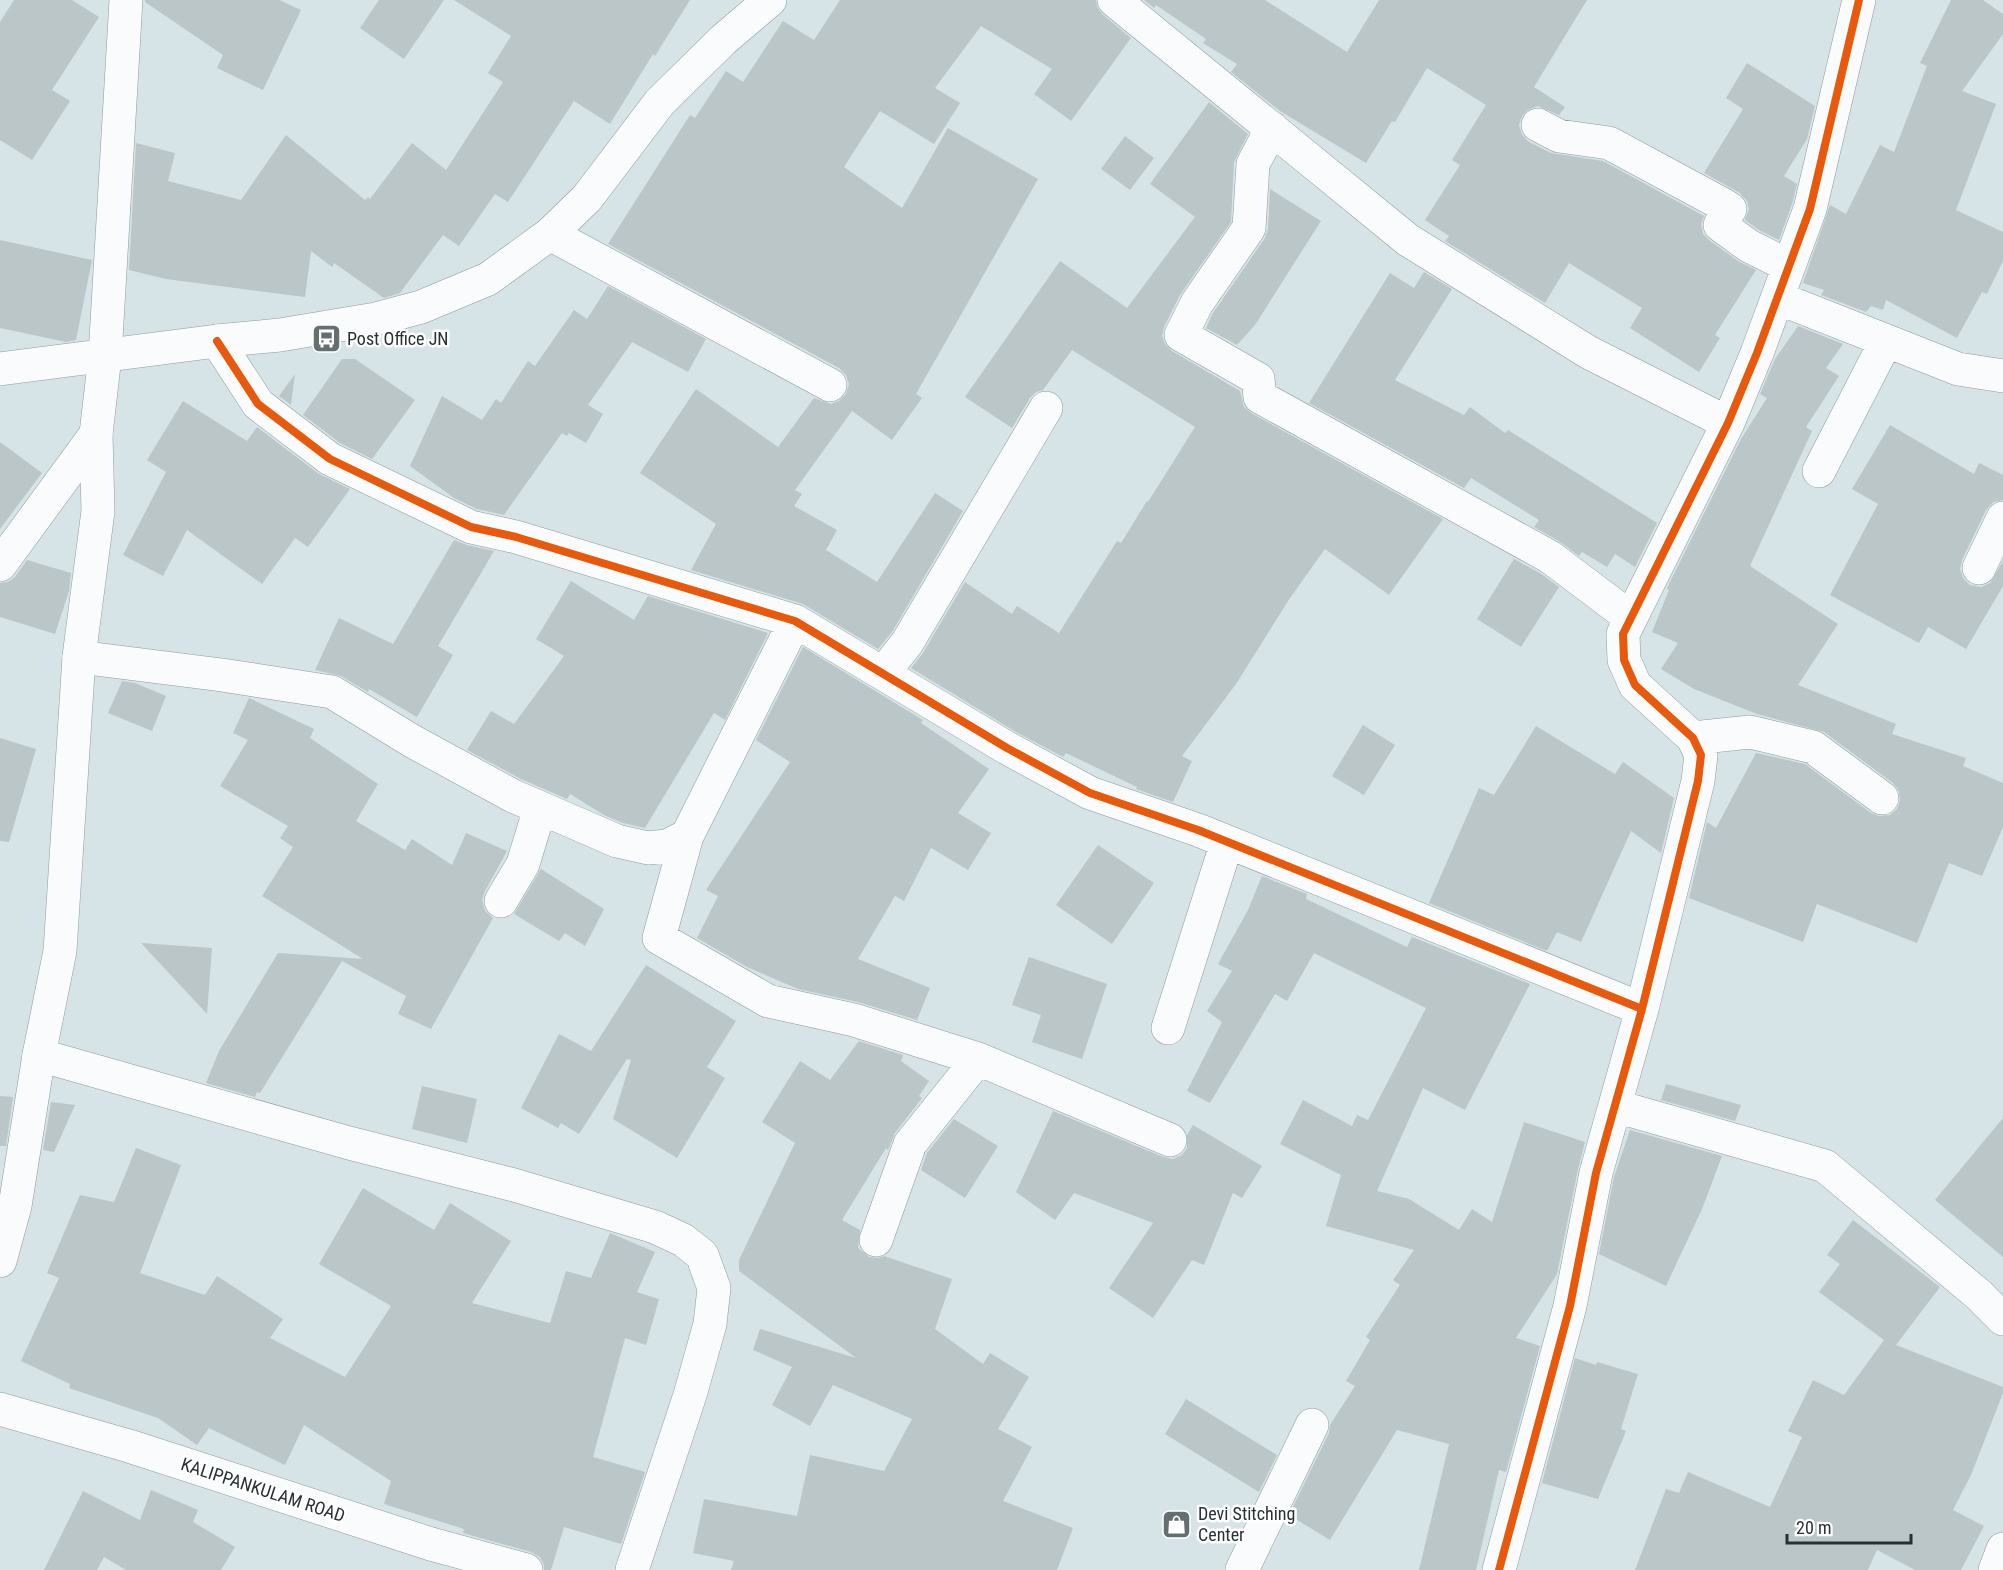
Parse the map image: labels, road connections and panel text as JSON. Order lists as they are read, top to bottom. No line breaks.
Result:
{"streets":{"street":["KALIPPANKULAM ROAD"]},"places":{"bus stop":["Post Office JN"],"shop":["Devi Stitching Center"]},"scale_bar":"20 m"}
